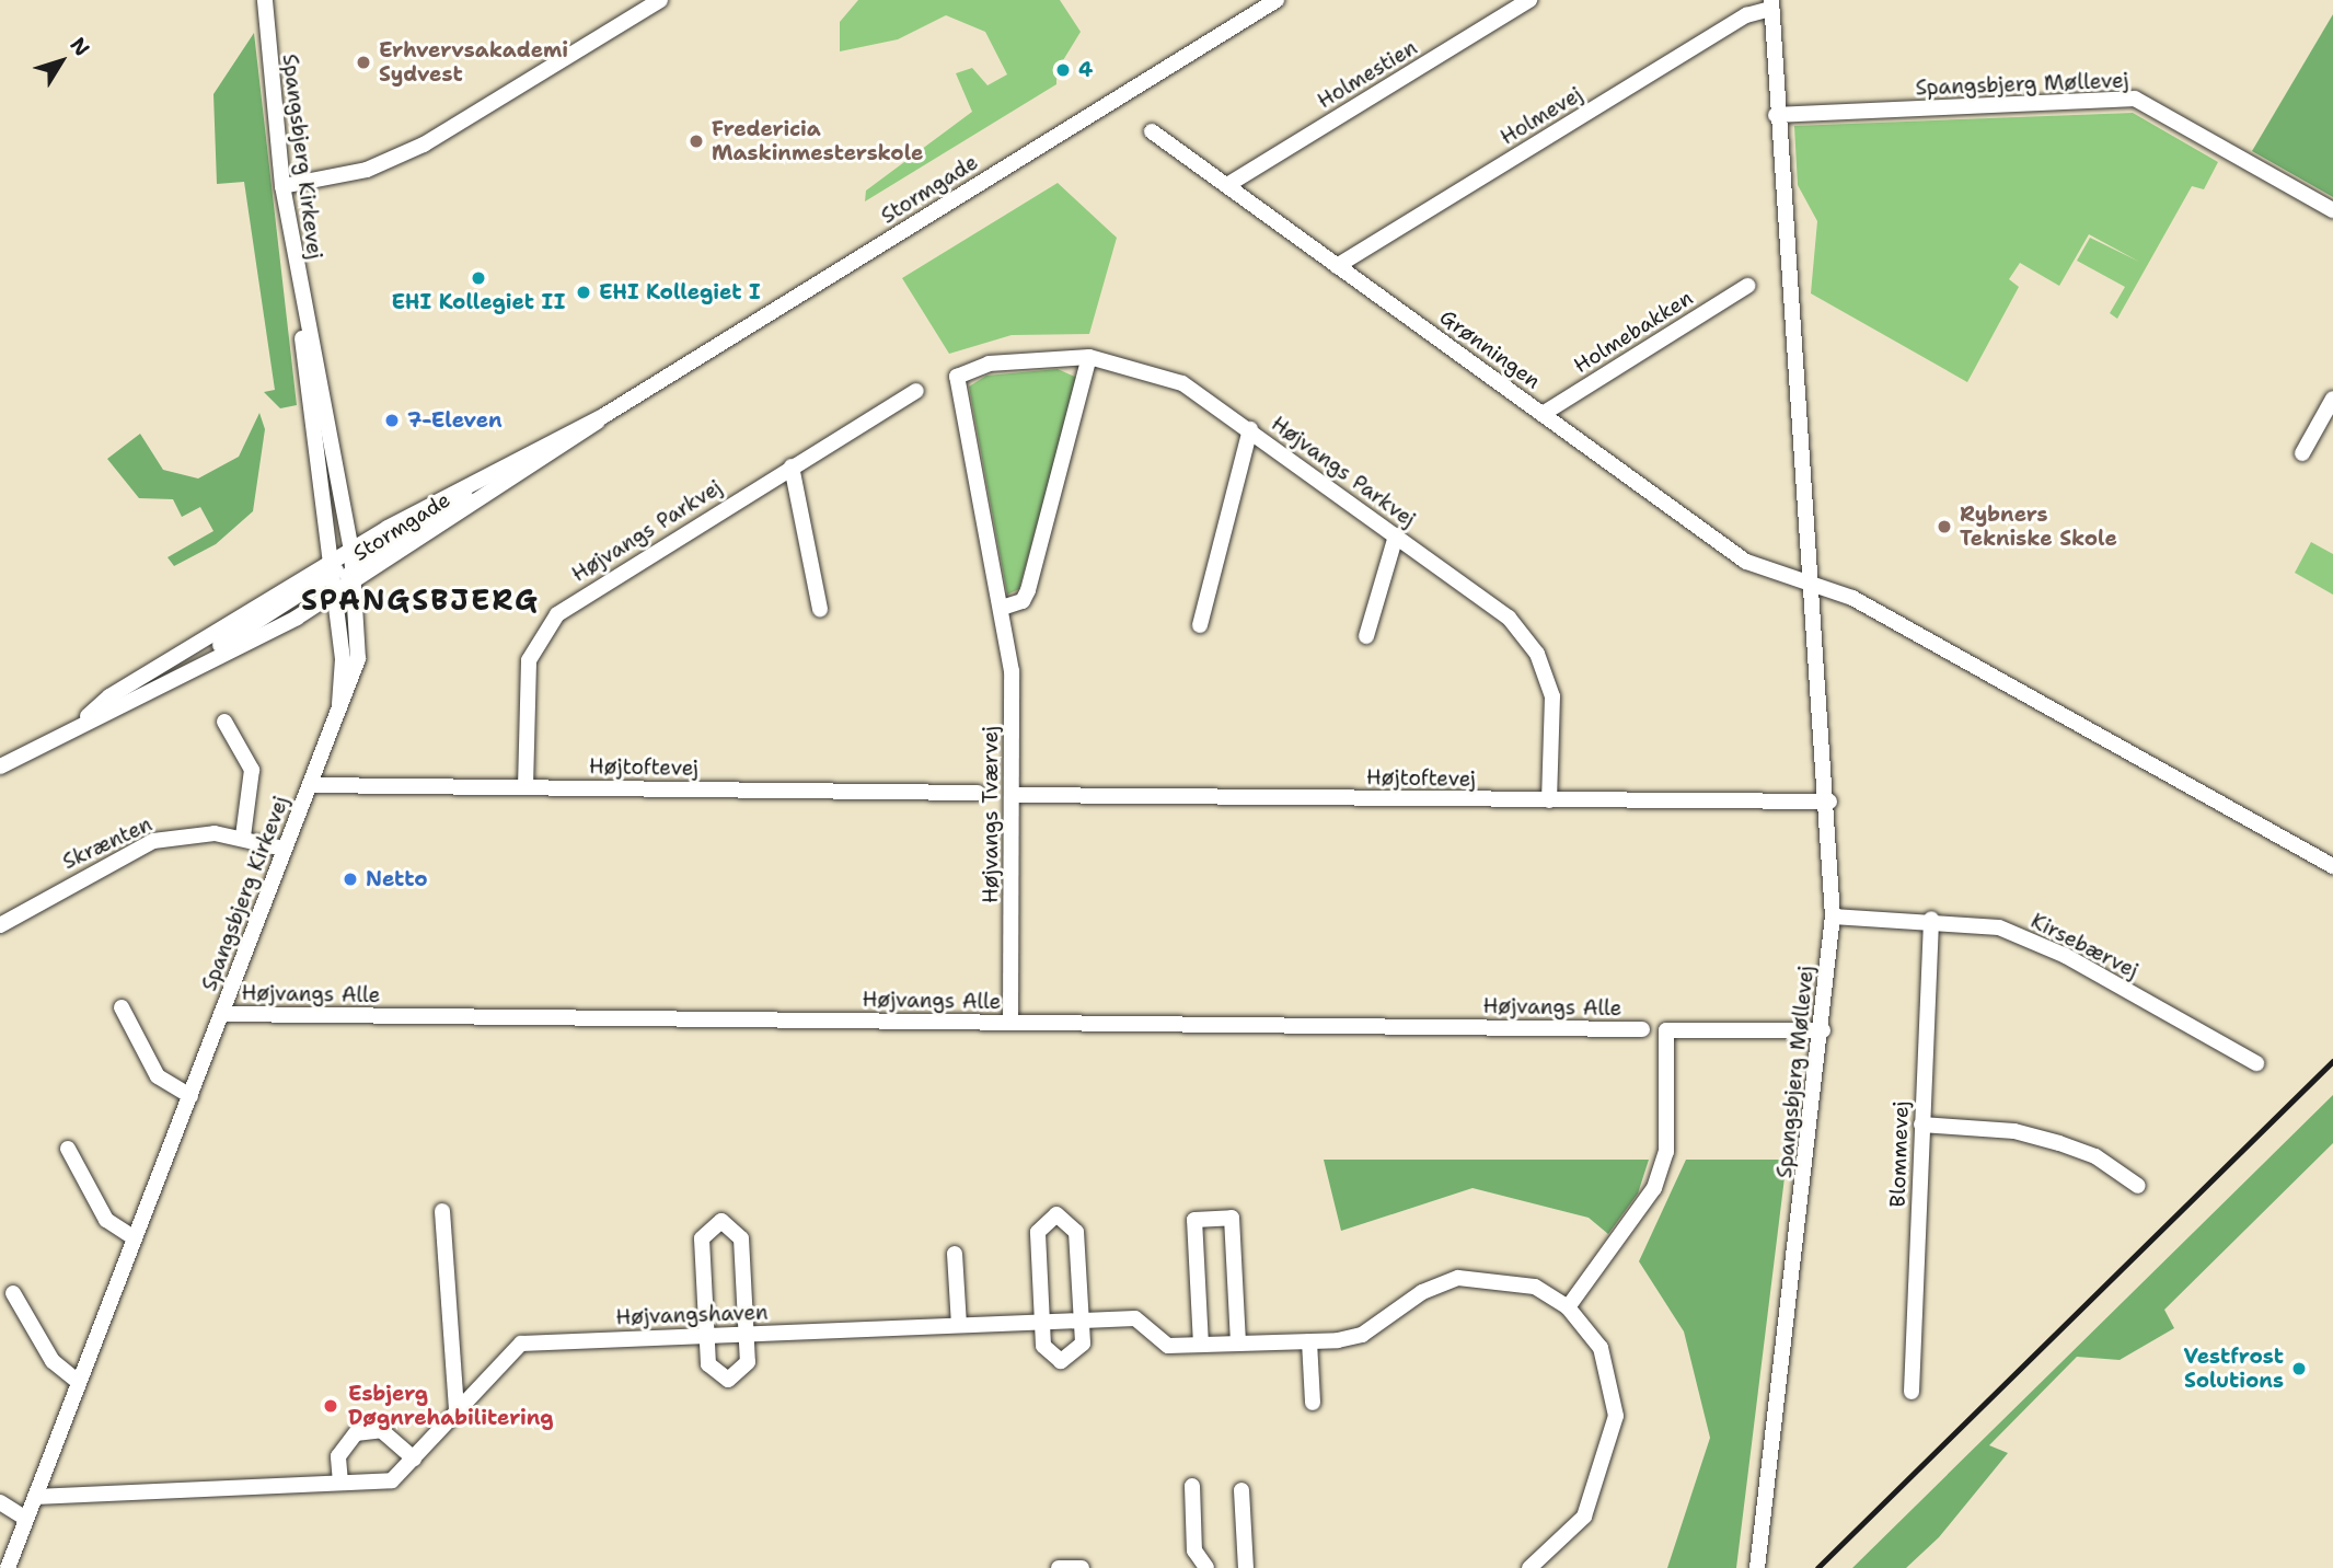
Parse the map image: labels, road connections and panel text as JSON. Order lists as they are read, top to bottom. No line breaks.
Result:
{"streets":{"street":["Holmestien","Spangsbjerg Møllevej","Holmevej","Spangsbjerg Kirkevej","Stormgade","Holmebakken","Grønningen","Højvangs Parkvej","Højtoftevej","Højvangs Tværvej","Skrænten","Kirsebærvej","Højvangs Alle","Blommevej","Højvangshaven"]},"crossings":[["Holmestien","Grønningen"],["Spangsbjerg Møllevej","Holmevej"],["Spangsbjerg Møllevej","Grønningen"],["Spangsbjerg Møllevej","Højtoftevej"],["Spangsbjerg Møllevej","Kirsebærvej"],["Holmevej","Grønningen"],["Spangsbjerg Kirkevej","Stormgade"],["Spangsbjerg Kirkevej","Højtoftevej"],["Spangsbjerg Kirkevej","Skrænten"],["Spangsbjerg Kirkevej","Højvangs Alle"],["Spangsbjerg Kirkevej","Højvangshaven"],["Holmebakken","Grønningen"],["Højvangs Parkvej","Højtoftevej"],["Højvangs Parkvej","Højvangs Tværvej"],["Højtoftevej","Højvangs Tværvej"],["Højvangs Tværvej","Højvangs Alle"],["Kirsebærvej","Blommevej"]],"districts":["SPANGSBJERG"],"places":["Erhvervsakademi Sydvest","4","Fredericia Maskinmesterskole","EHI Kollegiet II","EHI Kollegiet I","7-Eleven","Rybners Tekniske Skole","Netto","Vestfrost Solutions","Esbjerg Døgnrehabilitering"],"north":"top right"}
